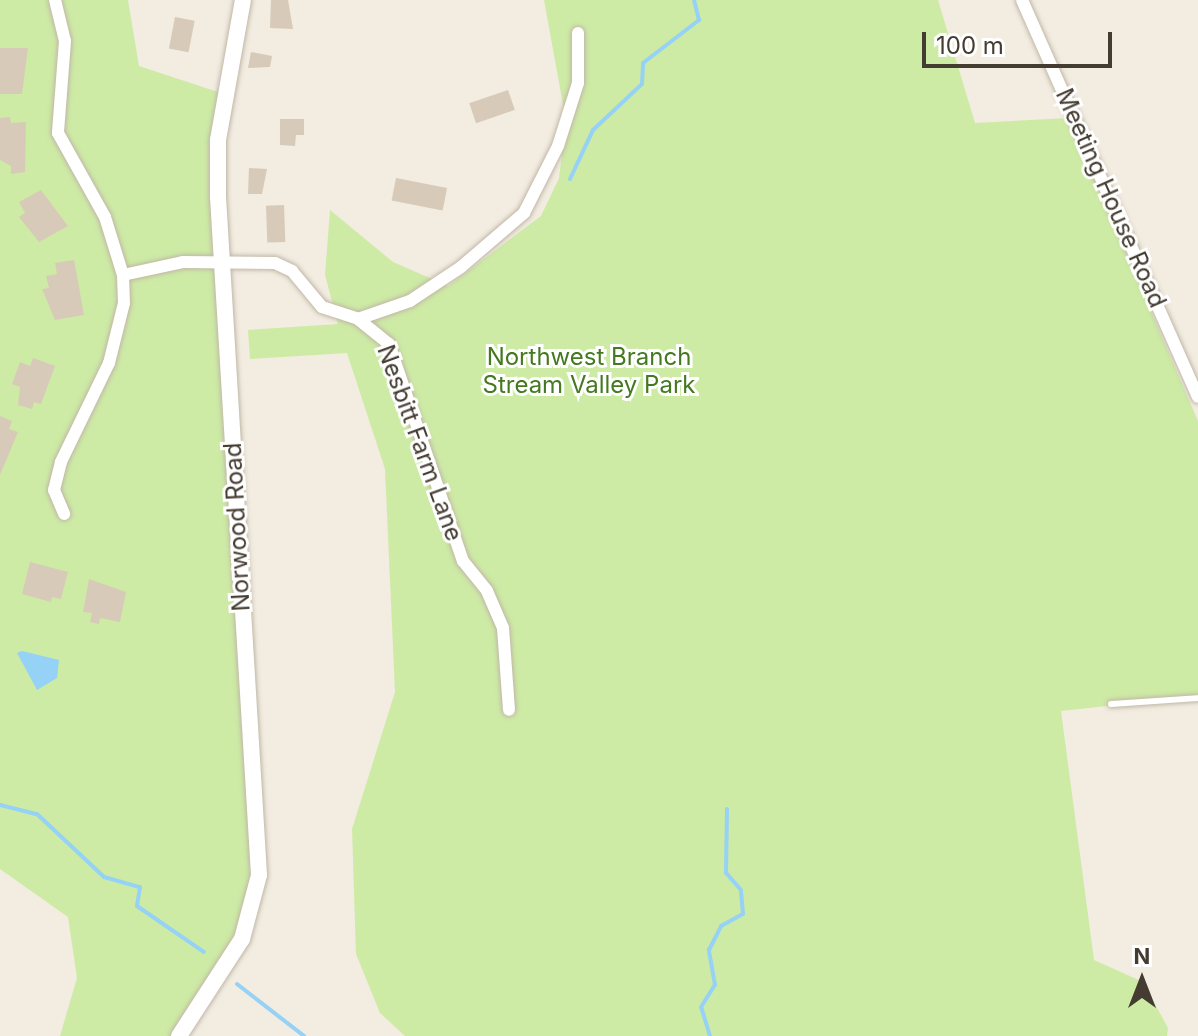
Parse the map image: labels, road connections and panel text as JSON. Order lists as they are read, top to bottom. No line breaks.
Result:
{"streets":{"street":["Meeting House Road","Nesbitt Farm Lane","Norwood Road"]},"crossings":[["Nesbitt Farm Lane","Norwood Road"]],"parks":["Northwest Branch Stream Valley Park"],"scale_bar":"100 m","north":"top"}
